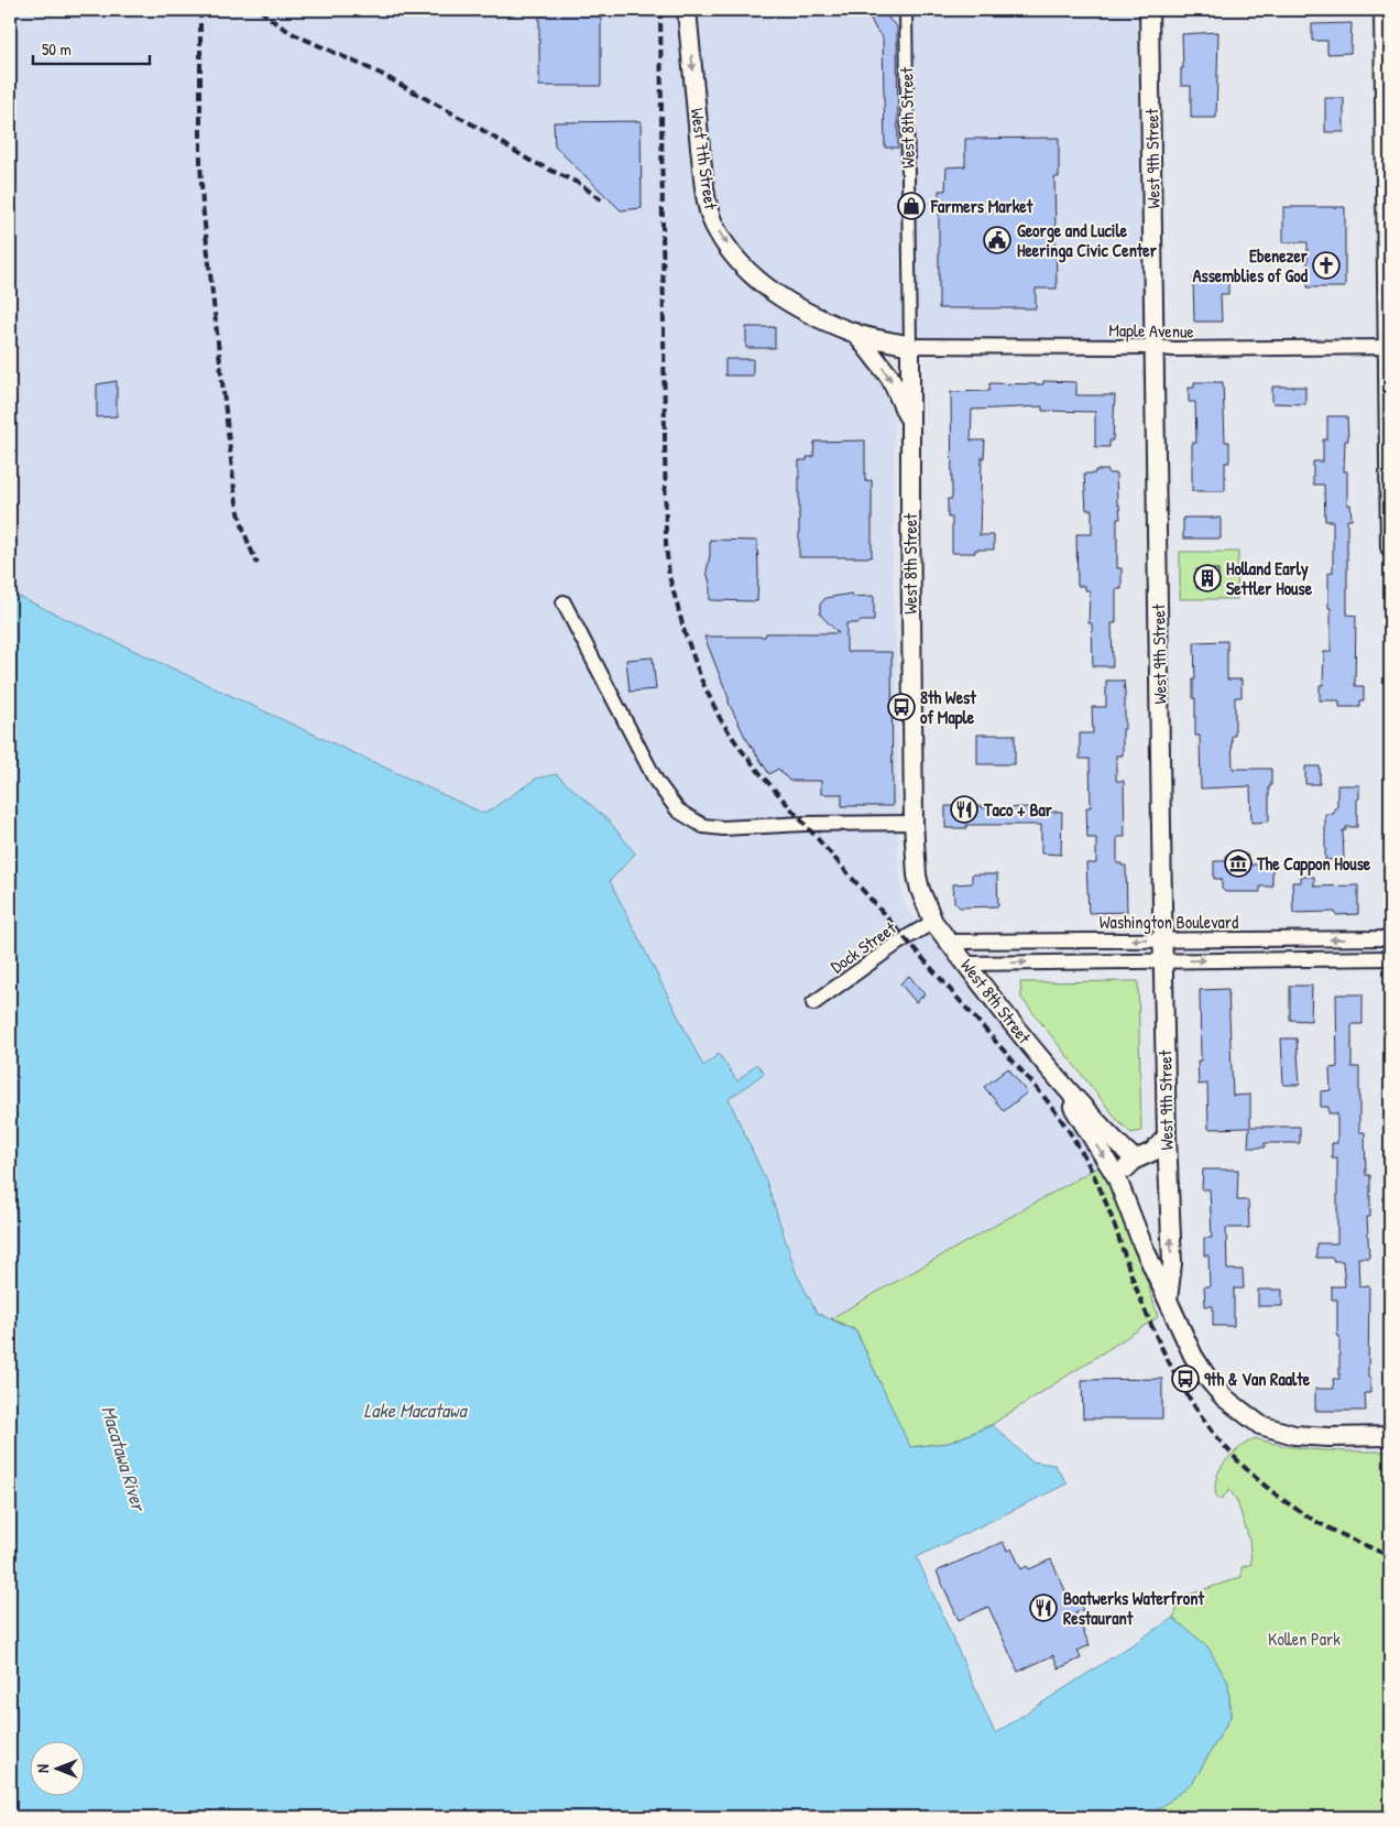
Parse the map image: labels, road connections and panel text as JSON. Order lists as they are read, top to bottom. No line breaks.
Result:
{"streets":{"street":["West 8th Street","West 7th Street","West 9th Street","Maple Avenue","Washington Boulevard","Dock Street"]},"crossings":[["West 8th Street","West 7th Street"],["West 8th Street","West 9th Street"],["West 8th Street","Maple Avenue"],["West 8th Street","Washington Boulevard"],["West 8th Street","Dock Street"],["West 7th Street","Maple Avenue"],["West 9th Street","Maple Avenue"],["West 9th Street","Washington Boulevard"]],"one_way":["West 7th Street"],"water":["Lake Macatawa","Macatawa River"],"parks":["Kollen Park"],"places":{"shop":["Farmers Market"],"public building":["George and Lucile Heeringa Civic Center"],"church":["Ebenezer Assemblies of God"],"building":["Holland Early Settler House"],"bus stop":["8th West of Maple","9th & Van Raalte"],"restaurant":["Taco + Bar","Boatwerks Waterfront Restaurant"],"museum":["The Cappon House"]},"scale_bar":"50 m","north":"left"}
